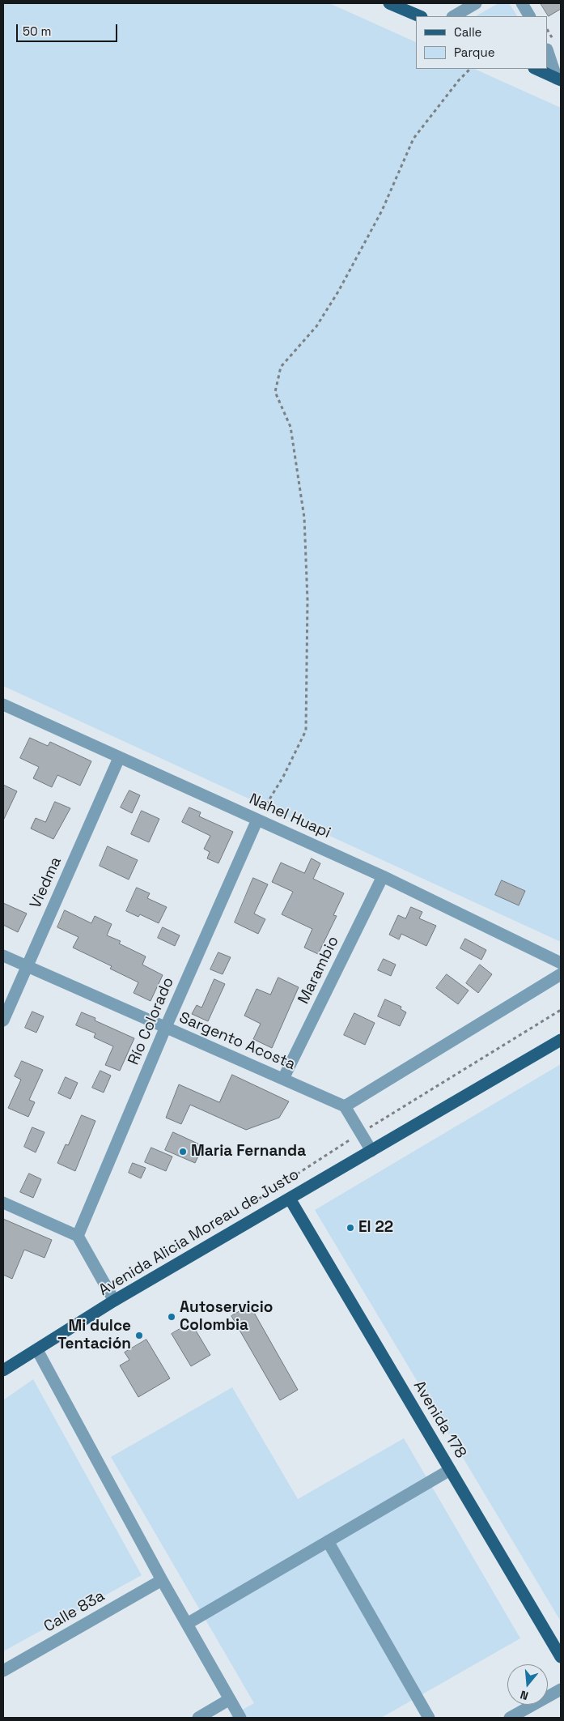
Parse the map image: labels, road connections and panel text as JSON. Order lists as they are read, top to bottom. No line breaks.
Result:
{"streets":{"main road":["Avenida Alicia Moreau de Justo","Avenida 178"],"street":["Nahel Huapi","Viedma","Marambio","Río Colorado","Sargento Acosta","Calle 83a"]},"crossings":[["Nahel Huapi","Viedma"],["Nahel Huapi","Marambio"],["Nahel Huapi","Río Colorado"],["Viedma","Sargento Acosta"],["Marambio","Sargento Acosta"],["Río Colorado","Sargento Acosta"],["Avenida Alicia Moreau de Justo","Avenida 178"]],"places":["Maria Fernanda","El 22","Autoservicio Colombia","Mi dulce Tentación"],"legend":["Calle","Parque"],"scale_bar":"50 m","north":"bottom"}
